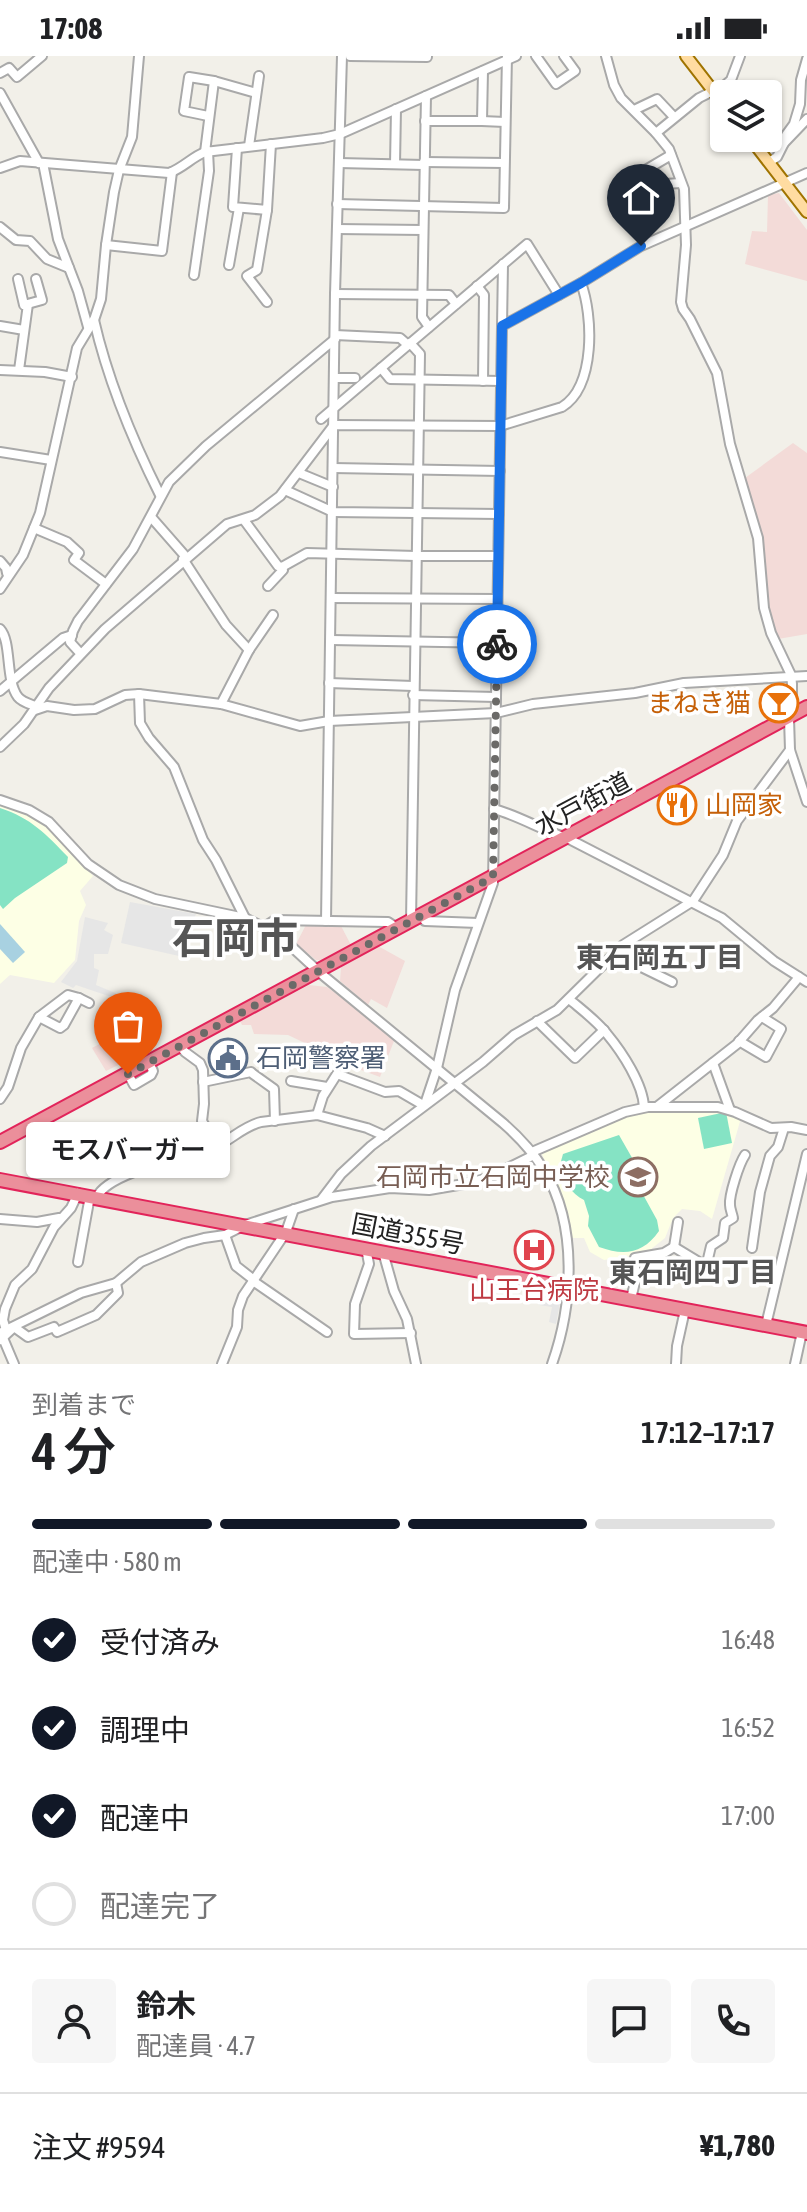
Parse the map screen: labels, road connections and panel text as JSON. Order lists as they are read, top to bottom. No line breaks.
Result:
{"streets":{"highway":["水戸街道","国道355号"]},"districts":["石岡市","東石岡五丁目","東石岡四丁目"],"places":{"bar":["まねき猫"],"restaurant":["山岡家"],"public building":["石岡警察署"],"other":["モスバーガー"],"school or university":["石岡市立石岡中学校"],"hospital":["山王台病院"]},"page":{"status":"17:08","bubble":"モスバーガー","heading":["4 分","到着まで","17:12–17:17"],"panel":["鈴木","配達員 · 4.7","注文 #9594","¥1,780"],"bar":"配達中 · 580 m","list":[["受付済み","16:48"],["調理中","16:52"],["配達中","17:00"],"配達完了"]}}
